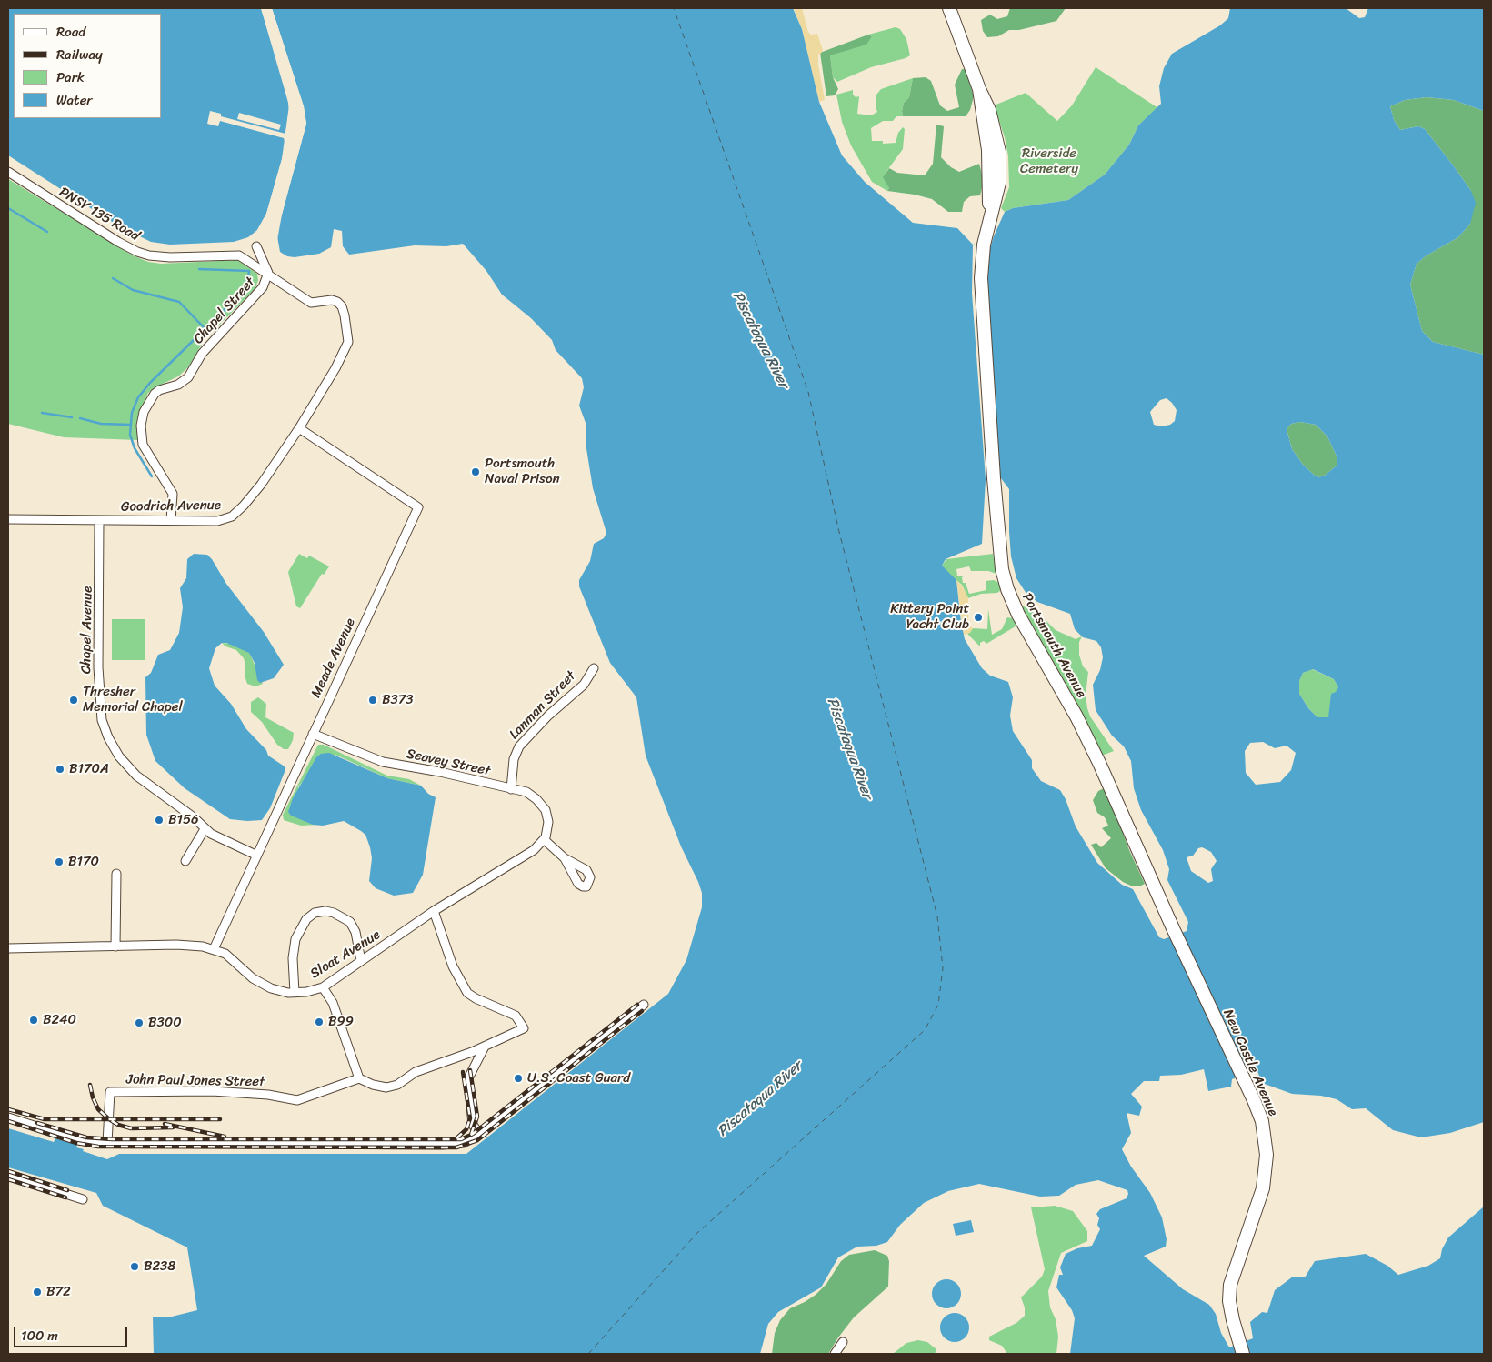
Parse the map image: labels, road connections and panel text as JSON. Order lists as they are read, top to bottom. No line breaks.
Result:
{"streets":{"main road":["Portsmouth Avenue","New Castle Avenue"],"street":["PNSY 135 Road","Chapel Street","Goodrich Avenue","Chapel Avenue","Meade Avenue","Lanman Street","Seavey Street","Sloat Avenue","John Paul Jones Street"]},"crossings":[["PNSY 135 Road","Chapel Street"],["PNSY 135 Road","Goodrich Avenue"],["Chapel Street","Goodrich Avenue"],["Goodrich Avenue","Chapel Avenue"],["Goodrich Avenue","Meade Avenue"],["Chapel Avenue","Meade Avenue"],["Portsmouth Avenue","New Castle Avenue"],["Meade Avenue","Seavey Street"],["Meade Avenue","Sloat Avenue"],["Lanman Street","Seavey Street"],["Seavey Street","Sloat Avenue"]],"water":["Piscataqua River"],"parks":["Riverside Cemetery"],"places":["Portsmouth Naval Prison","Kittery Point Yacht Club","Thresher Memorial Chapel","B373","B170A","B156","B170","B240","B99","B300","U.S. Coast Guard","B238","B72"],"legend":["Road","Railway","Park","Water"],"scale_bar":"100 m"}
